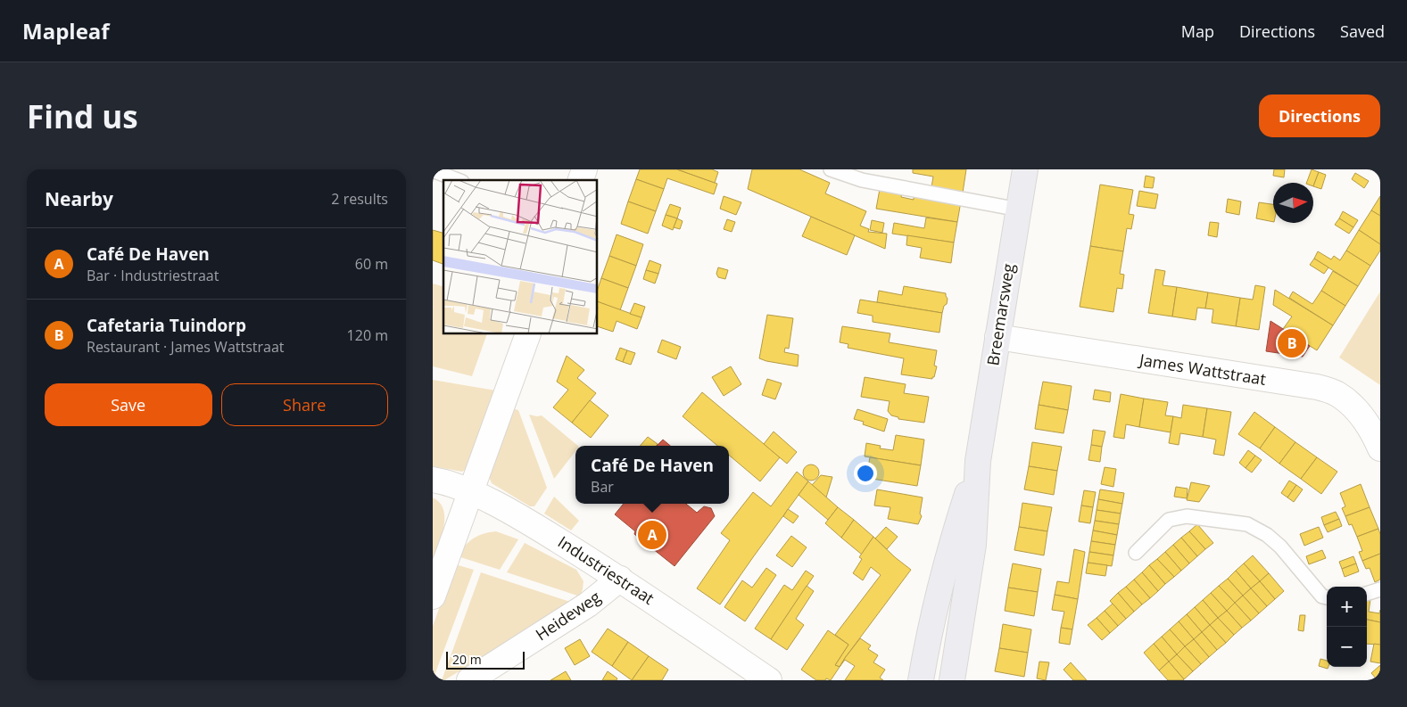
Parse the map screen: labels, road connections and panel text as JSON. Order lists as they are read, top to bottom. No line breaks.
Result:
{"streets":{"main road":["Breemarsweg"],"street":["James Wattstraat","Industriestraat","Heideweg"]},"crossings":[["Breemarsweg","James Wattstraat"],["Industriestraat","Heideweg"]],"scale_bar":"20 m","north":"right","page":{"header":"Mapleaf","nav":["Map","Directions","Saved"],"buttons":["Directions",["Save","Share"]],"title":"Find us","heading":["Nearby","2 results"],"list":[{"mark":"A","name":"Café De Haven","note":"Bar · Industriestraat","value":"60 m"},{"mark":"B","name":"Cafetaria Tuindorp","note":"Restaurant · James Wattstraat","value":"120 m"}],"pins":["B","A"],"popup":["Café De Haven","Bar"],"map_buttons":["+","−"],"scale":"20 m"}}
